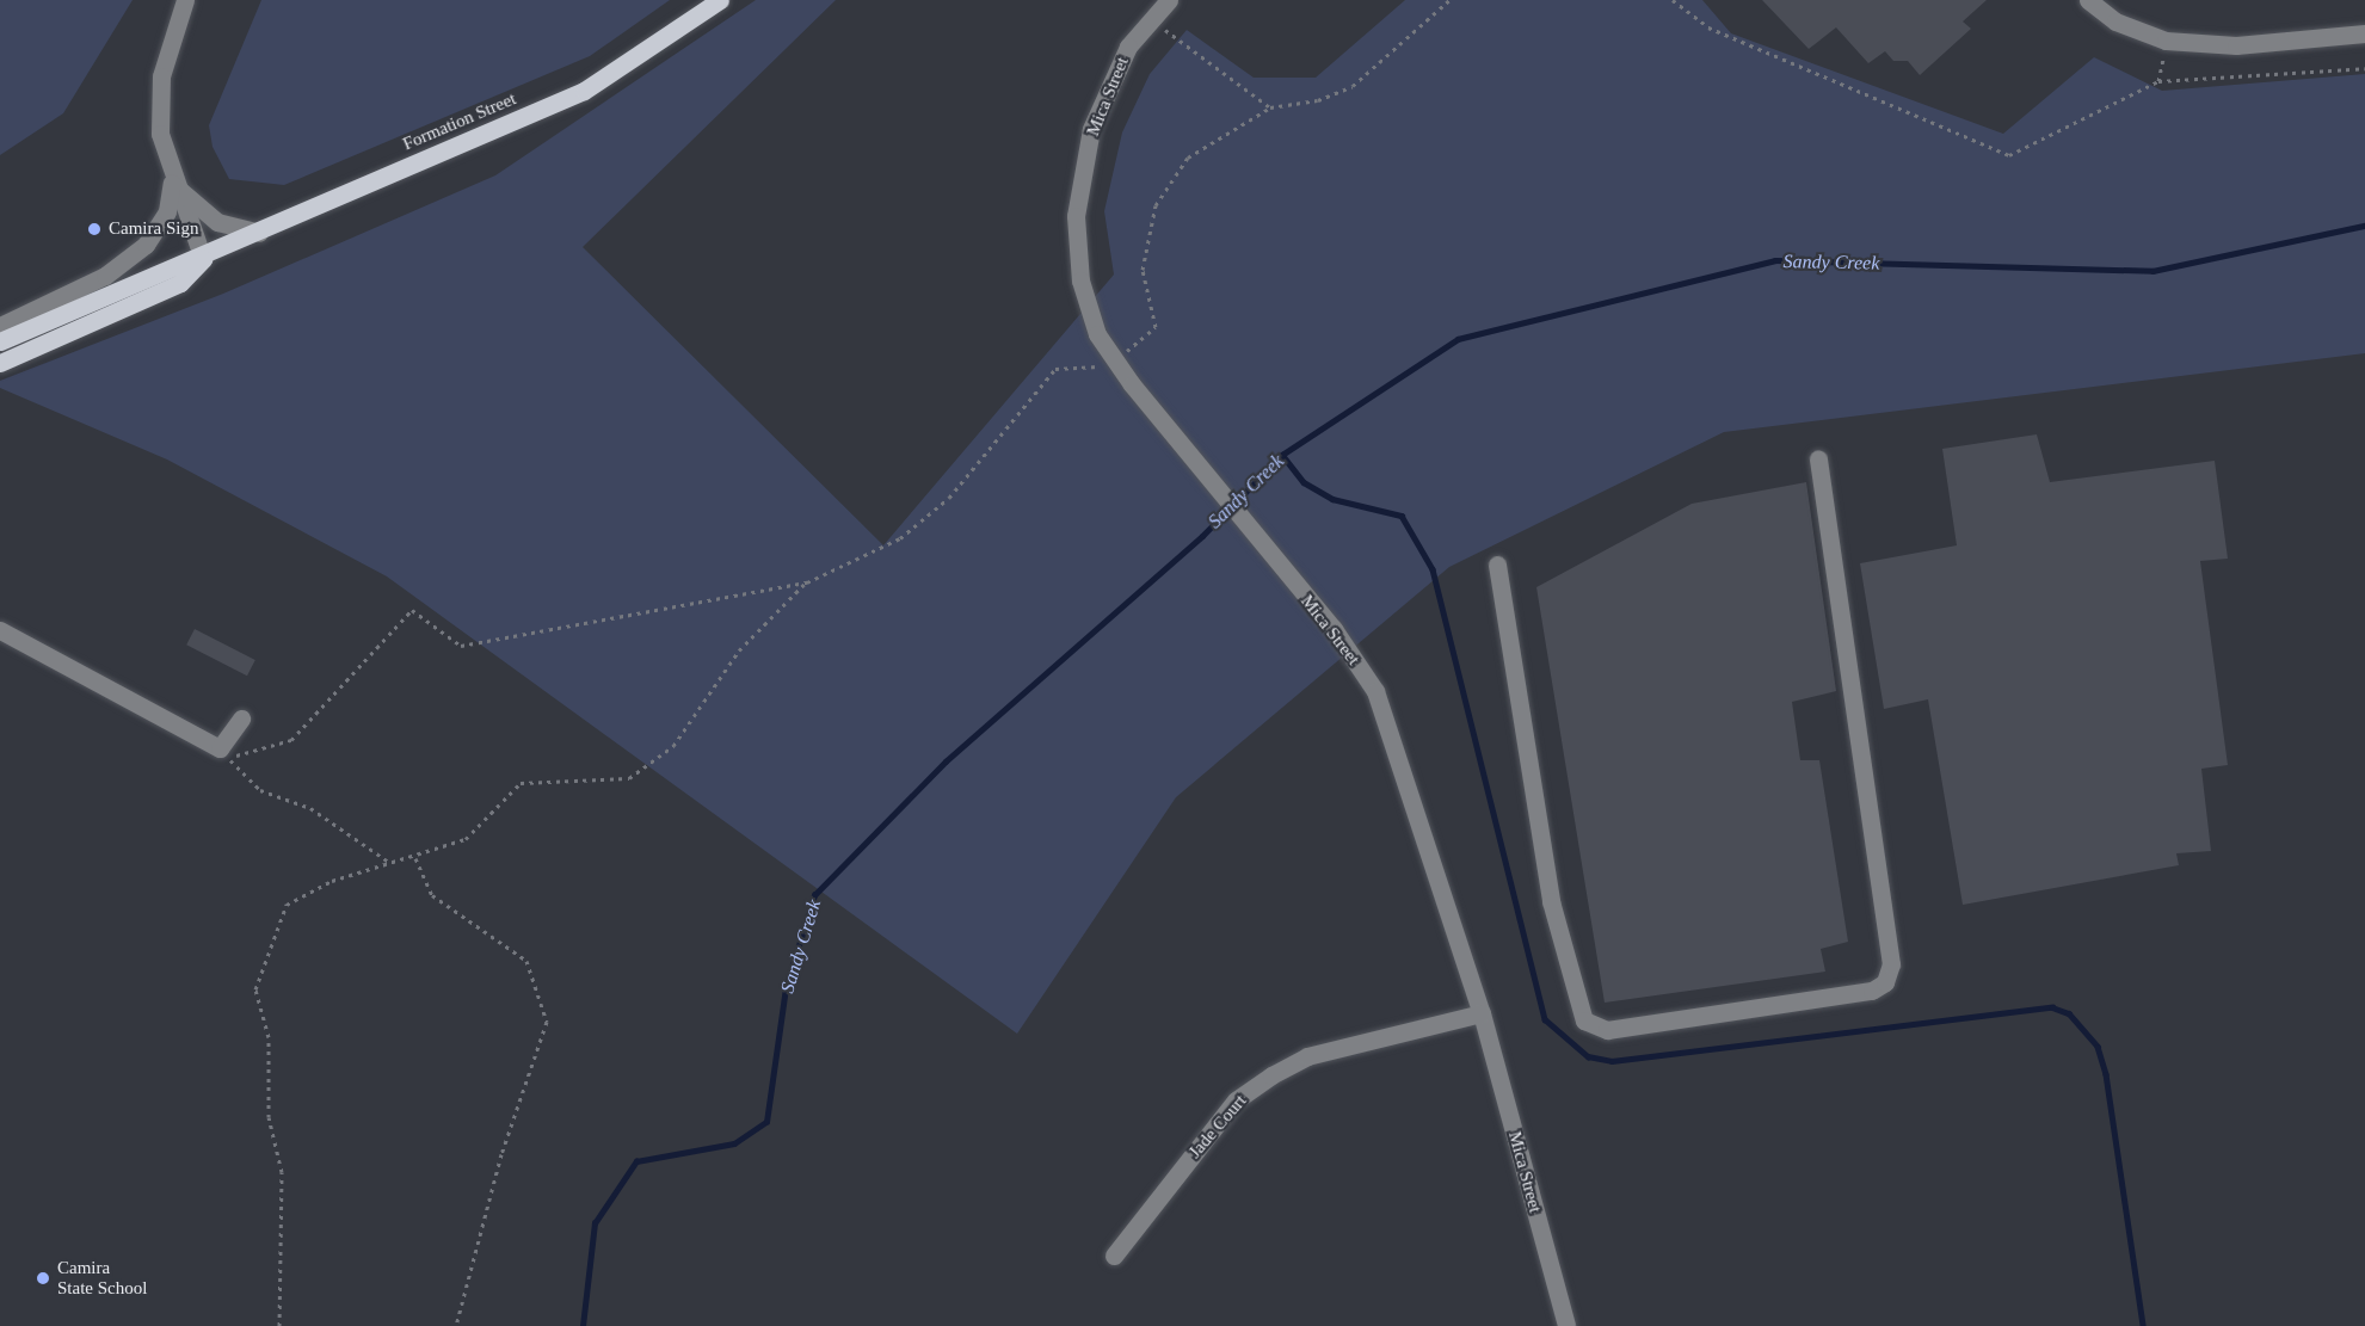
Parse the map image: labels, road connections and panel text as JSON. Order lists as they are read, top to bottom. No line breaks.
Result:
{"streets":{"main road":["Formation Street"],"street":["Mica Street","Jade Court"]},"crossings":[["Mica Street","Jade Court"]],"water":["Sandy Creek"],"places":["Camira Sign","Camira State School"]}
